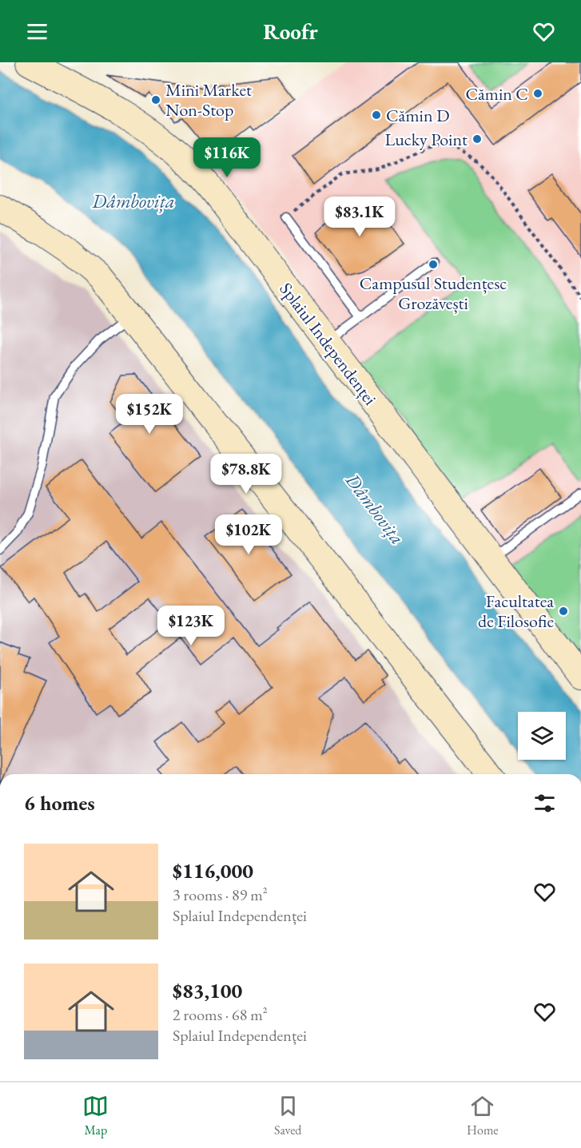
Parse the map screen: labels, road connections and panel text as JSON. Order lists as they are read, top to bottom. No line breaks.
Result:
{"streets":{"main road":["Splaiul Independenței"]},"water":["Dâmbovița"],"places":["Cămin C","Mini Market Non-Stop","Cămin D","Lucky Point","Campusul Studențesc Grozăvești","Facultatea de Filosofie"],"page":{"header":"Roofr","price":["$116K","$83.1K","$152K","$78.8K","$102K","$123K"],"heading":"6 homes","list":[{"name":"$116,000","note":"3 rooms · 89 m² · Splaiul Independenței"},{"name":"$83,100","note":"2 rooms · 68 m² · Splaiul Independenței"}],"tabs":["Map","Saved","Home"]}}
